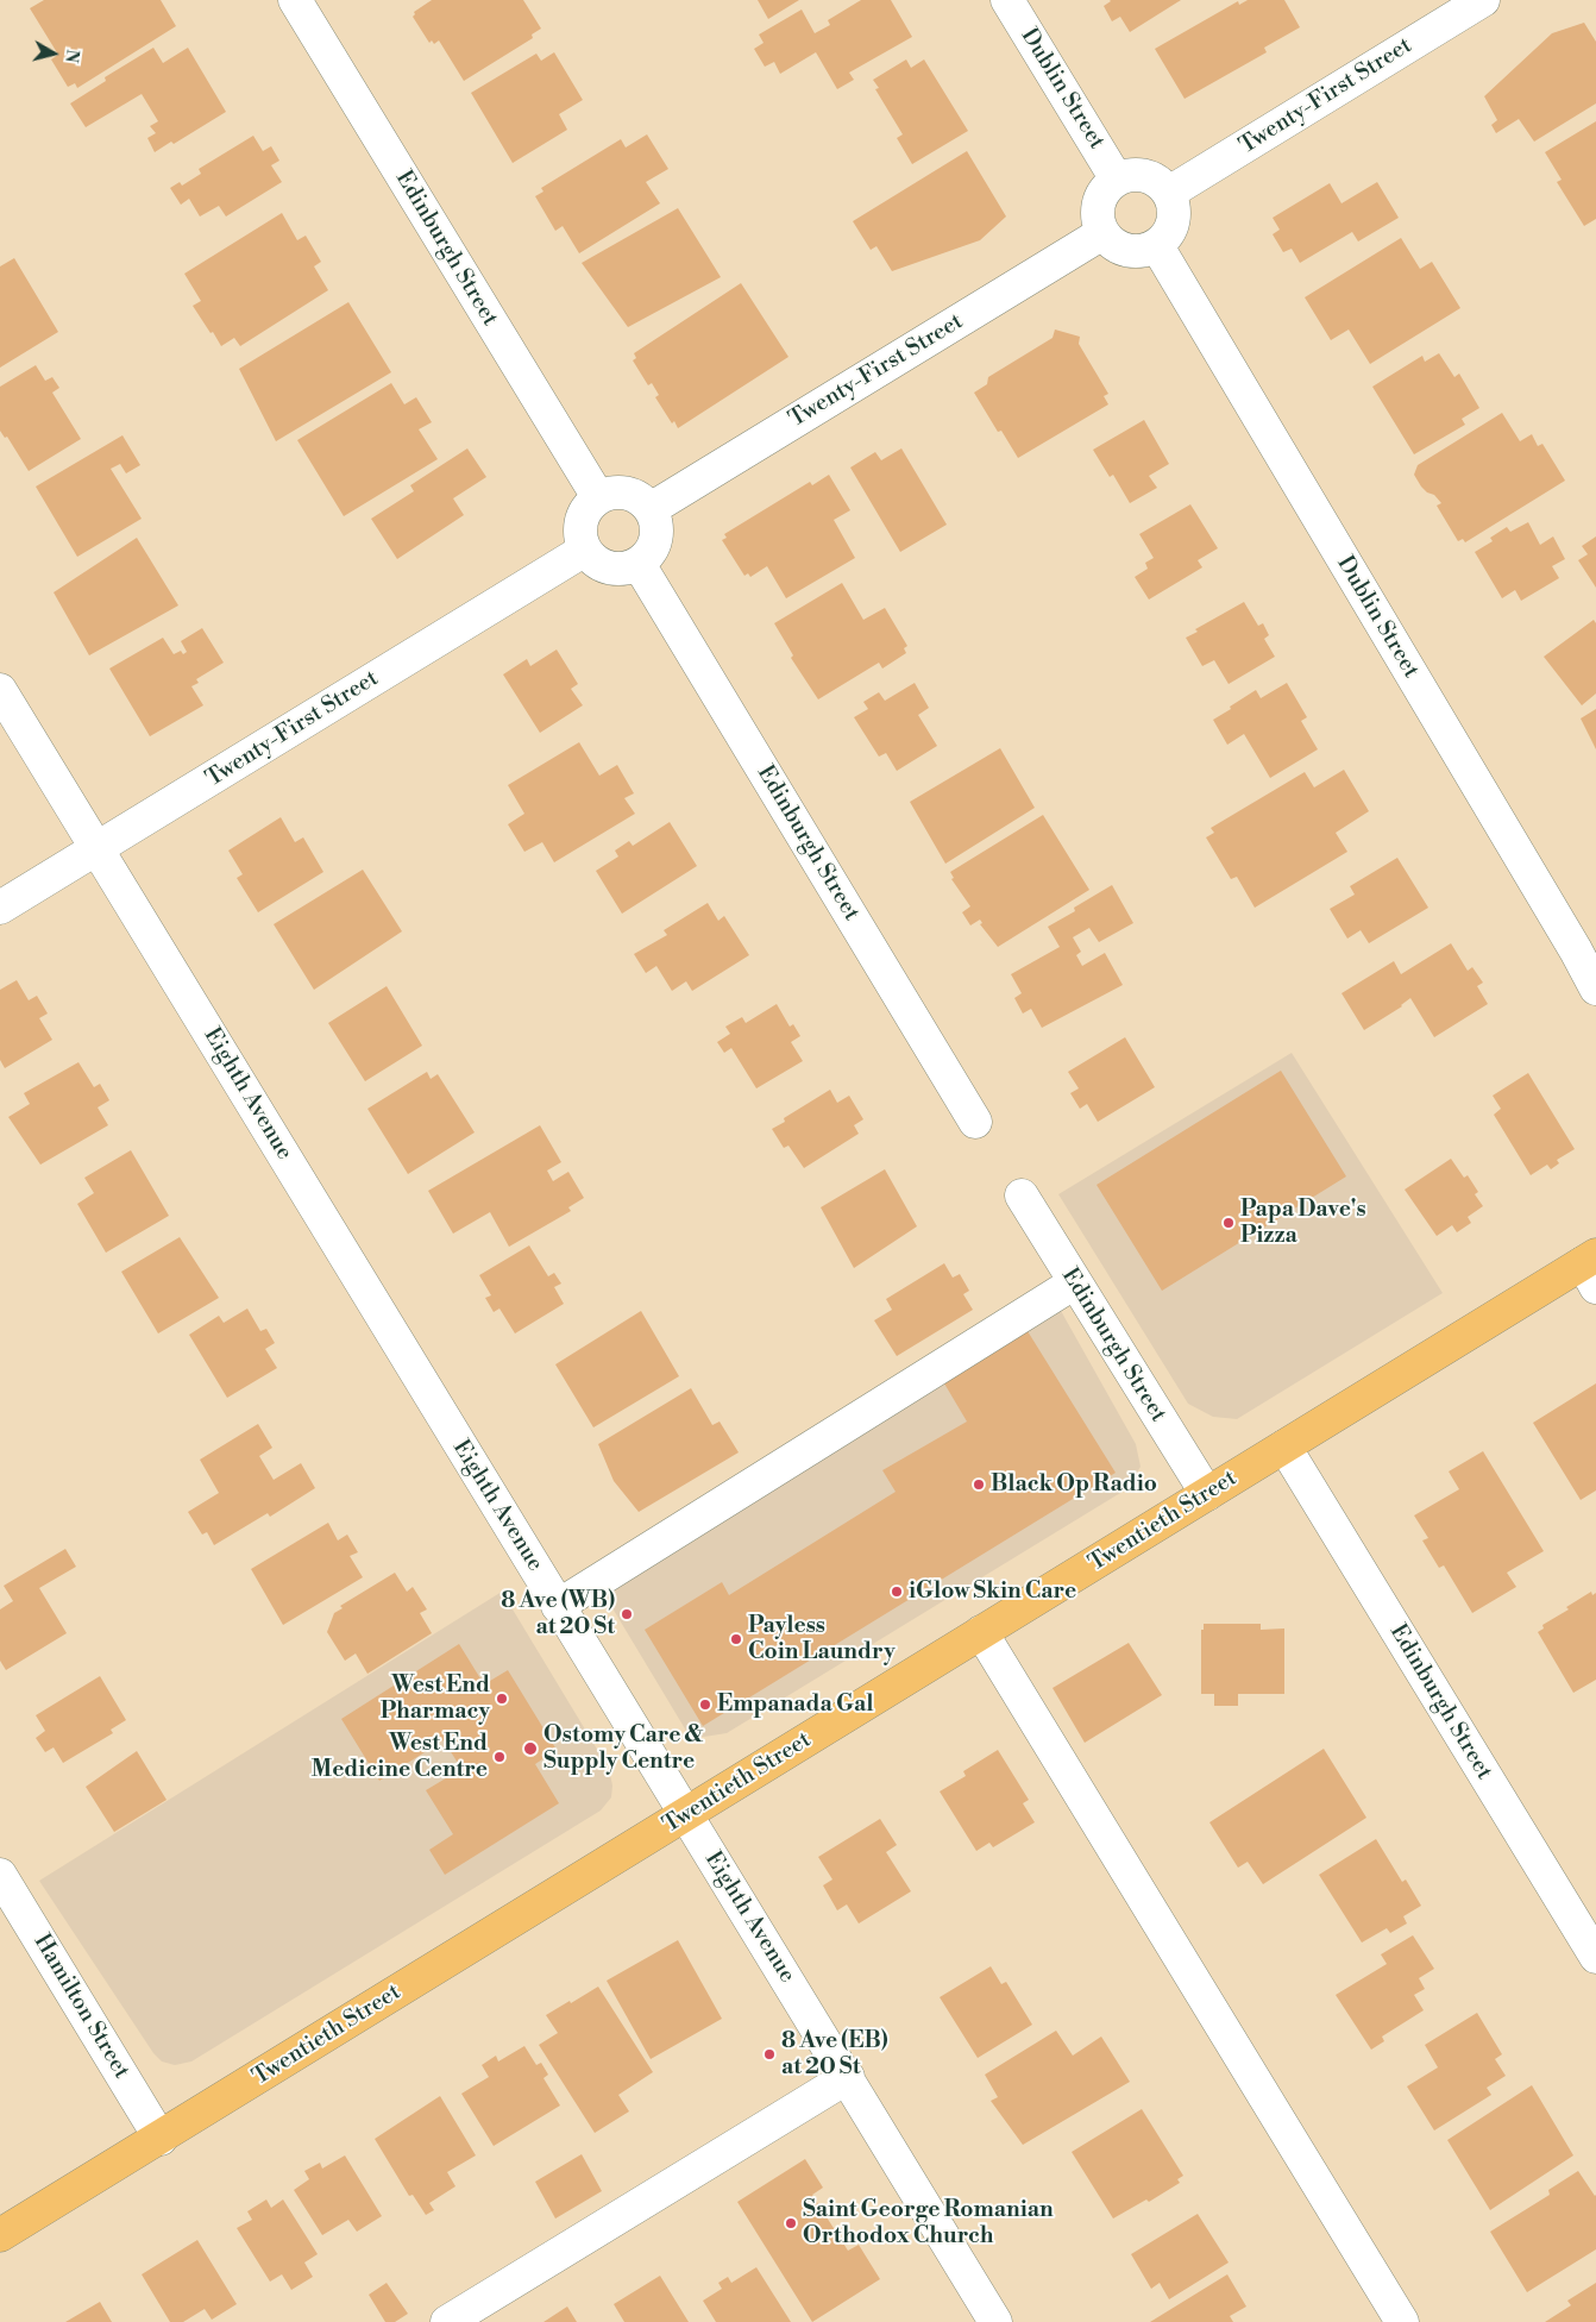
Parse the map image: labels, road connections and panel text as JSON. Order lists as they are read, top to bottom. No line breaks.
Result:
{"streets":{"main road":["Twentieth Street"],"street":["Dublin Street","Twenty-First Street","Edinburgh Street","Eighth Avenue","Hamilton Street"]},"crossings":[["Dublin Street","Twenty-First Street"],["Twenty-First Street","Edinburgh Street"],["Twenty-First Street","Eighth Avenue"],["Edinburgh Street","Twentieth Street"],["Eighth Avenue","Twentieth Street"],["Twentieth Street","Hamilton Street"]],"places":["Papa Dave's Pizza","Black Op Radio","iGlow Skin Care","8 Ave (WB) at 20 St","Payless Coin Laundry","West End Pharmacy","Empanada Gal","Ostomy Care & Supply Centre","West End Medicine Centre","8 Ave (EB) at 20 St","Saint George Romanian Orthodox Church"],"north":"right"}
